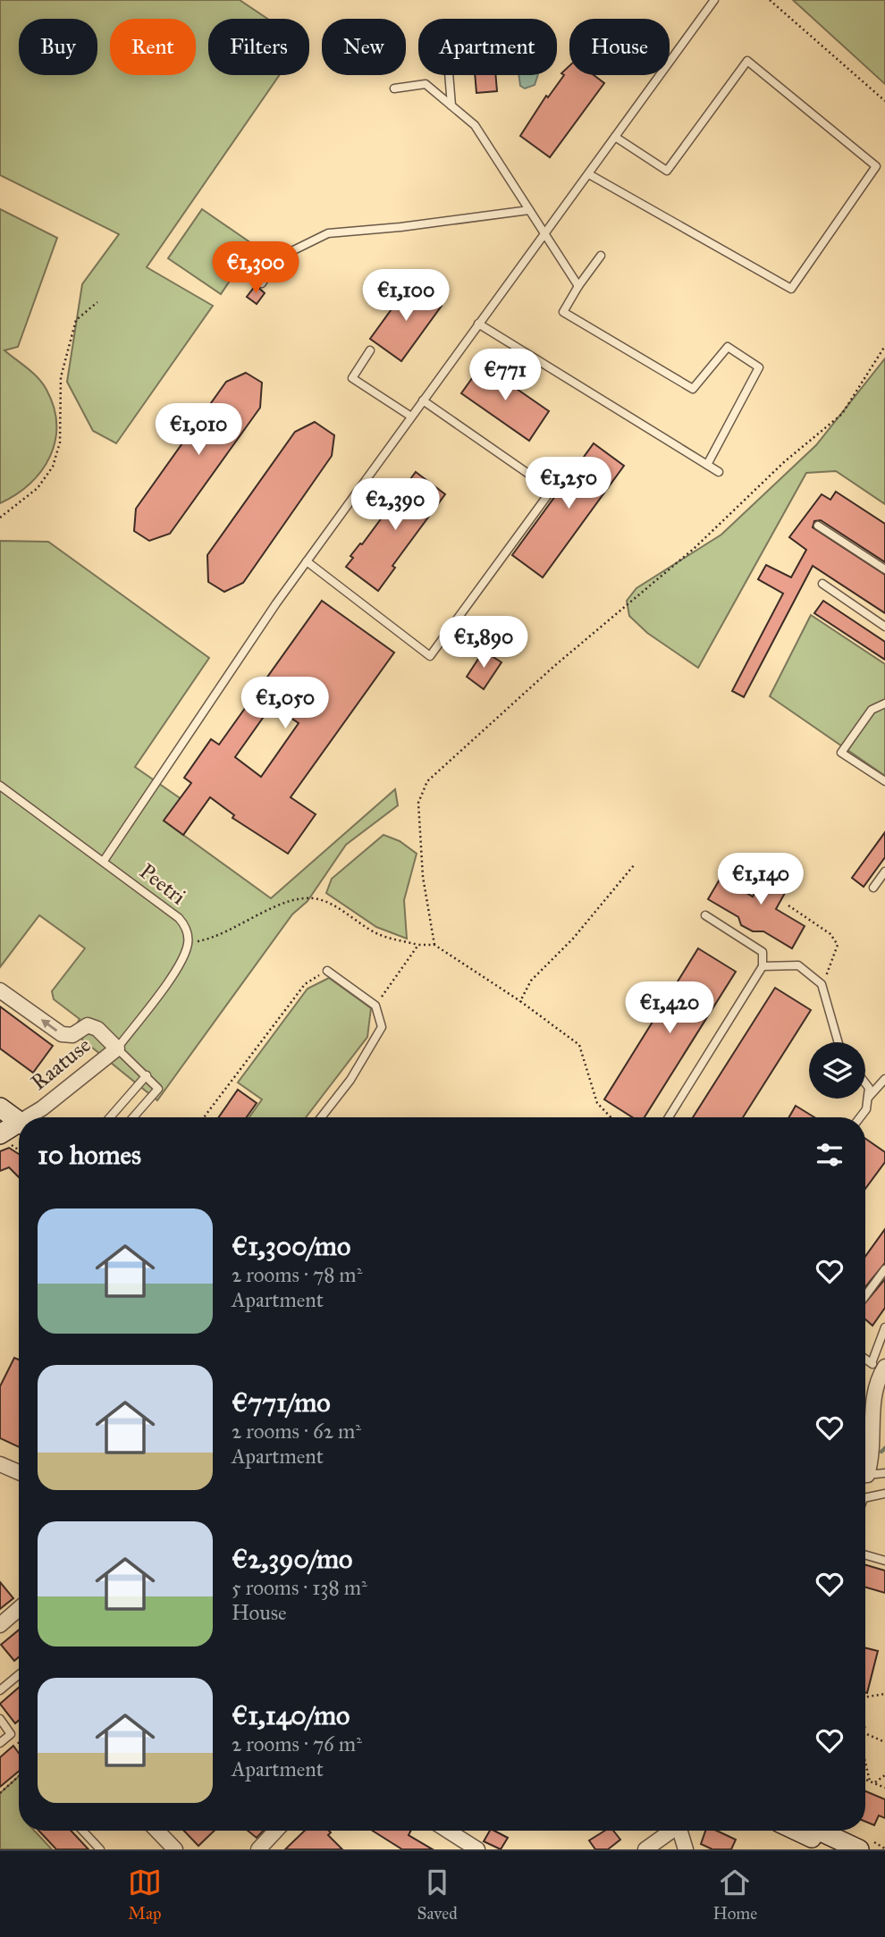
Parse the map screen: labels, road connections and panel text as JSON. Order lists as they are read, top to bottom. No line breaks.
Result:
{"streets":{"main road":["Raatuse"],"lane":["Peetri"]},"page":{"chip":["Buy","Rent","Filters","New","Apartment","House"],"price":["€1,300","€1,100","€771","€1,010","€1,250","€2,390","€1,890","€1,050","€1,140","€1,420"],"heading":"10 homes","list":[{"name":"€1,300/mo","note":"2 rooms · 78 m² · Apartment"},{"name":"€771/mo","note":"2 rooms · 62 m² · Apartment"},{"name":"€2,390/mo","note":"5 rooms · 138 m² · House"},{"name":"€1,140/mo","note":"2 rooms · 76 m² · Apartment"}],"tabs":["Map","Saved","Home"]}}
